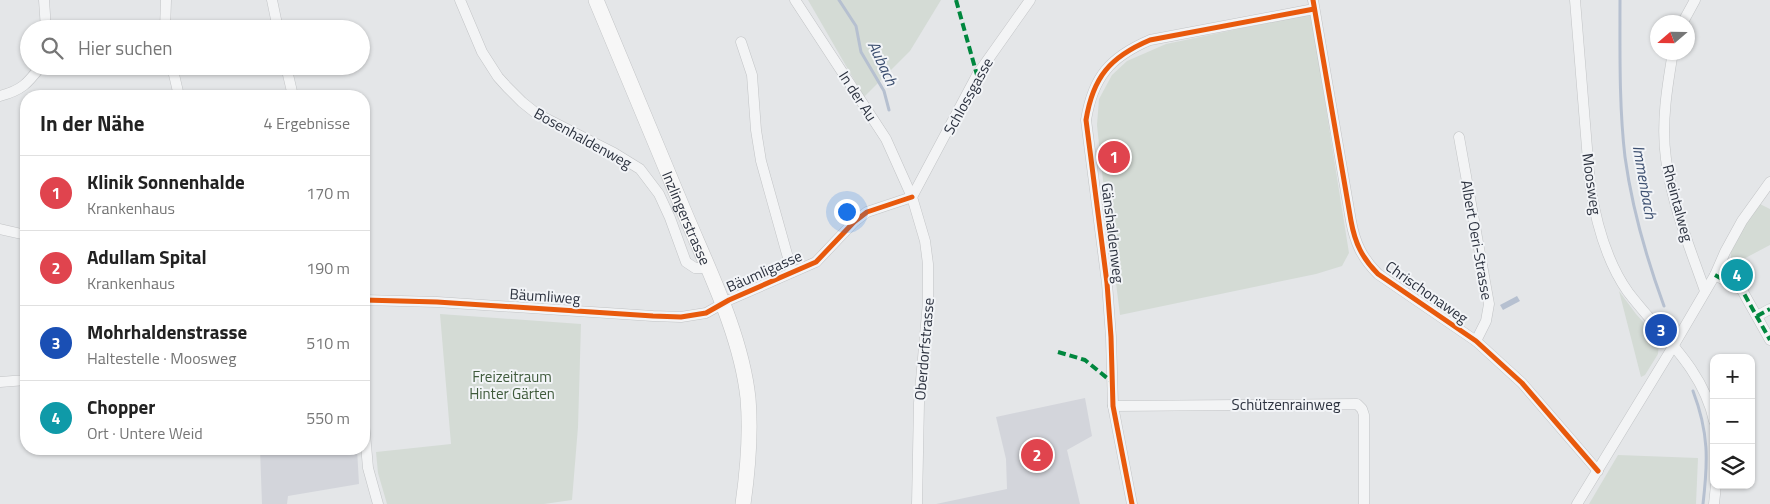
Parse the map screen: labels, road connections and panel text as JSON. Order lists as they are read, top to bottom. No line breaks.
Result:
{"streets":{"street":["In der Au","Schlossgasse","Bosenhaldenweg","Moosweg","Rheintalweg","Inzlingerstrasse","Gänshaldenweg","Albert Oeri-Strasse","Bäumligasse","Chrischonaweg","Bäumliweg","Oberdorfstrasse","Schützenrainweg"]},"crossings":[["In der Au","Schlossgasse"],["In der Au","Bäumligasse"],["In der Au","Oberdorfstrasse"],["Schlossgasse","Bäumligasse"],["Schlossgasse","Oberdorfstrasse"],["Bosenhaldenweg","Inzlingerstrasse"],["Inzlingerstrasse","Bäumligasse"],["Inzlingerstrasse","Bäumliweg"],["Gänshaldenweg","Chrischonaweg"],["Gänshaldenweg","Schützenrainweg"],["Albert Oeri-Strasse","Chrischonaweg"],["Bäumligasse","Bäumliweg"],["Bäumligasse","Oberdorfstrasse"]],"water":["Aubach","Immenbach"],"parks":["Freizeitraum Hinter Gärten"],"north":"left","page":{"search":"Hier suchen","heading":["In der Nähe","4 Ergebnisse"],"pins":["1","4","3","2"],"list":[{"mark":"1","name":"Klinik Sonnenhalde","note":"Krankenhaus","value":"170 m"},{"mark":"2","name":"Adullam Spital","note":"Krankenhaus","value":"190 m"},{"mark":"3","name":"Mohrhaldenstrasse","note":"Haltestelle · Moosweg","value":"510 m"},{"mark":"4","name":"Chopper","note":"Ort · Untere Weid","value":"550 m"}],"map_buttons":["+","−"]}}
